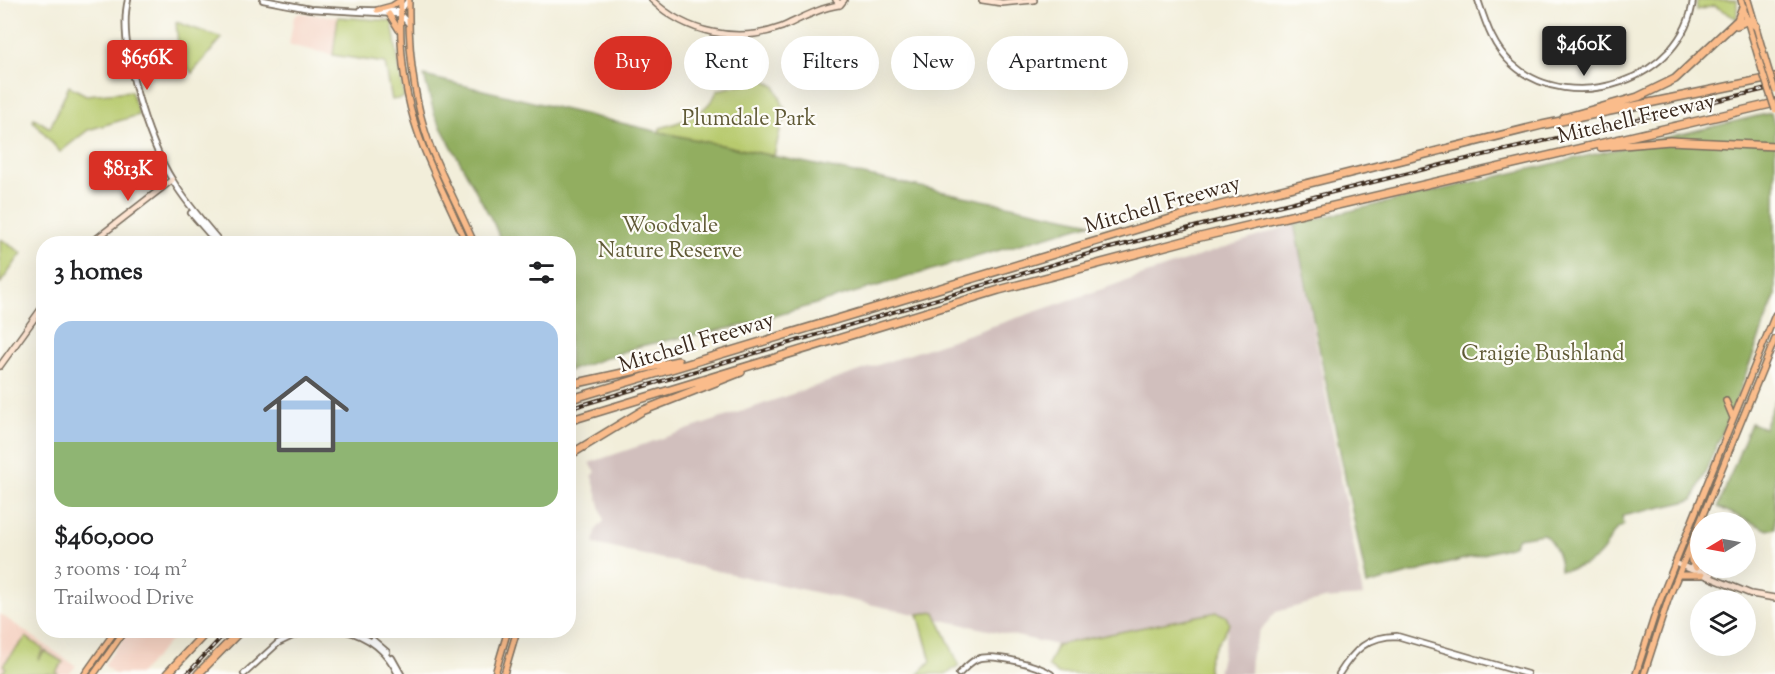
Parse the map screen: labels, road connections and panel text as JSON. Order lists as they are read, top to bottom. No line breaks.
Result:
{"streets":{"highway":["Mitchell Freeway"]},"parks":["Plumdale Park","Woodvale Nature Reserve","Craigie Bushland"],"north":"left","page":{"price":["$460K","$656K","$813K"],"chip":["Buy","Rent","Filters","New","Apartment"],"heading":"3 homes","list":[{"name":"$460,000","note":"3 rooms · 104 m² · Trailwood Drive"}]}}
